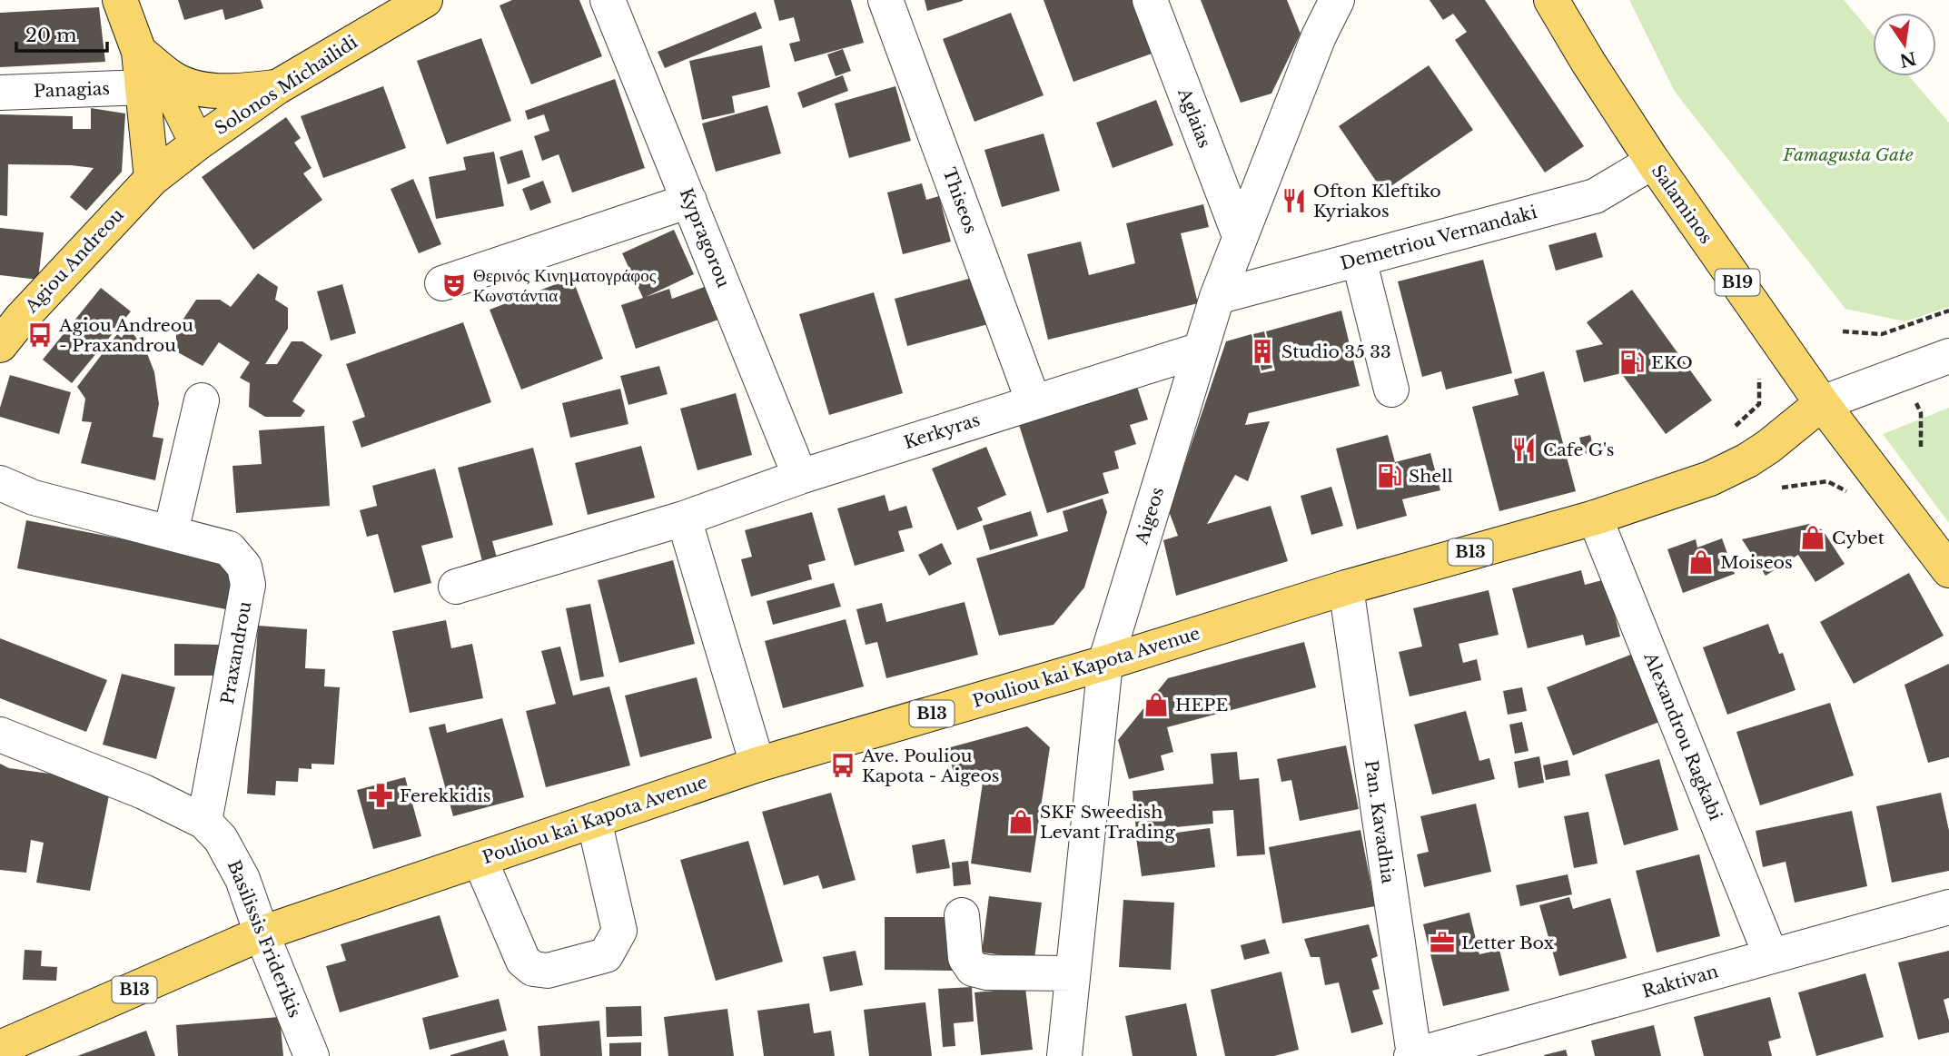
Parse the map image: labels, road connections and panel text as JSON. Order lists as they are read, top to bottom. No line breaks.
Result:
{"streets":{"main road":["Solonos Michailidi","Salaminos","Agiou Andreou","B19","B13","Pouliou kai Kapota Avenue"],"street":["Panagias","Aglaias","Thiseos","Kypragorou","Demetriou Vernandaki","Kerkyras","Aigeos","Praxandrou","Alexandrou Ragkabi","Pan. Kavadhia","Basilissis Friderikis","Raktivan"]},"crossings":[["Solonos Michailidi","Agiou Andreou"],["Aglaias","Aigeos"],["Thiseos","Kerkyras"],["Salaminos","Demetriou Vernandaki"],["Salaminos","B19"],["Salaminos","Pouliou kai Kapota Avenue"],["Kypragorou","Kerkyras"],["Demetriou Vernandaki","Aigeos"],["B19","Pouliou kai Kapota Avenue"],["Kerkyras","Aigeos"],["Aigeos","Pouliou kai Kapota Avenue"],["Praxandrou","Basilissis Friderikis"],["Pouliou kai Kapota Avenue","Alexandrou Ragkabi"],["Pouliou kai Kapota Avenue","Pan. Kavadhia"],["Pouliou kai Kapota Avenue","Basilissis Friderikis"],["Alexandrou Ragkabi","Raktivan"],["Pan. Kavadhia","Raktivan"]],"parks":["Famagusta Gate"],"places":{"restaurant":["Ofton Kleftiko Kyriakos","Cafe G's"],"theatre":["Θερινός Κινηματογράφος Κωνστάντια"],"bus stop":["Agiou Andreou - Praxandrou","Ave. Pouliou Kapota - Aigeos"],"building":["Studio 35 33"],"fuel station":["EKO","Shell"],"shop":["Cybet","Moiseos","HEPE","SKF Sweedish Levant Trading"],"pharmacy":["Ferekkidis"],"office":["Letter Box"]},"scale_bar":"20 m","north":"bottom"}
